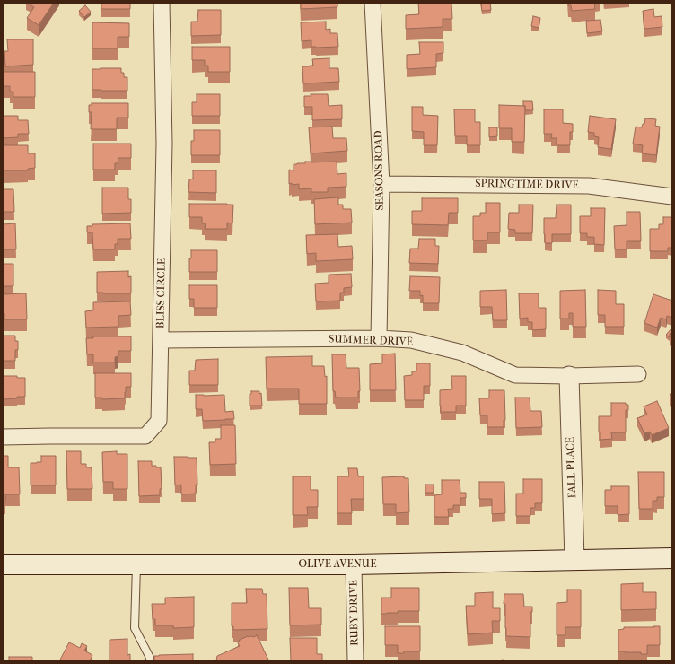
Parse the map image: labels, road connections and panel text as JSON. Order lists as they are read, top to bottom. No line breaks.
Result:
{"streets":{"main road":["OLIVE AVENUE"],"street":["SEASONS ROAD","SPRINGTIME DRIVE","BLISS CIRCLE","SUMMER DRIVE","FALL PLACE","RUBY DRIVE"]},"crossings":[["SEASONS ROAD","SPRINGTIME DRIVE"],["SEASONS ROAD","SUMMER DRIVE"],["BLISS CIRCLE","SUMMER DRIVE"],["SUMMER DRIVE","FALL PLACE"],["FALL PLACE","OLIVE AVENUE"],["OLIVE AVENUE","RUBY DRIVE"]]}
